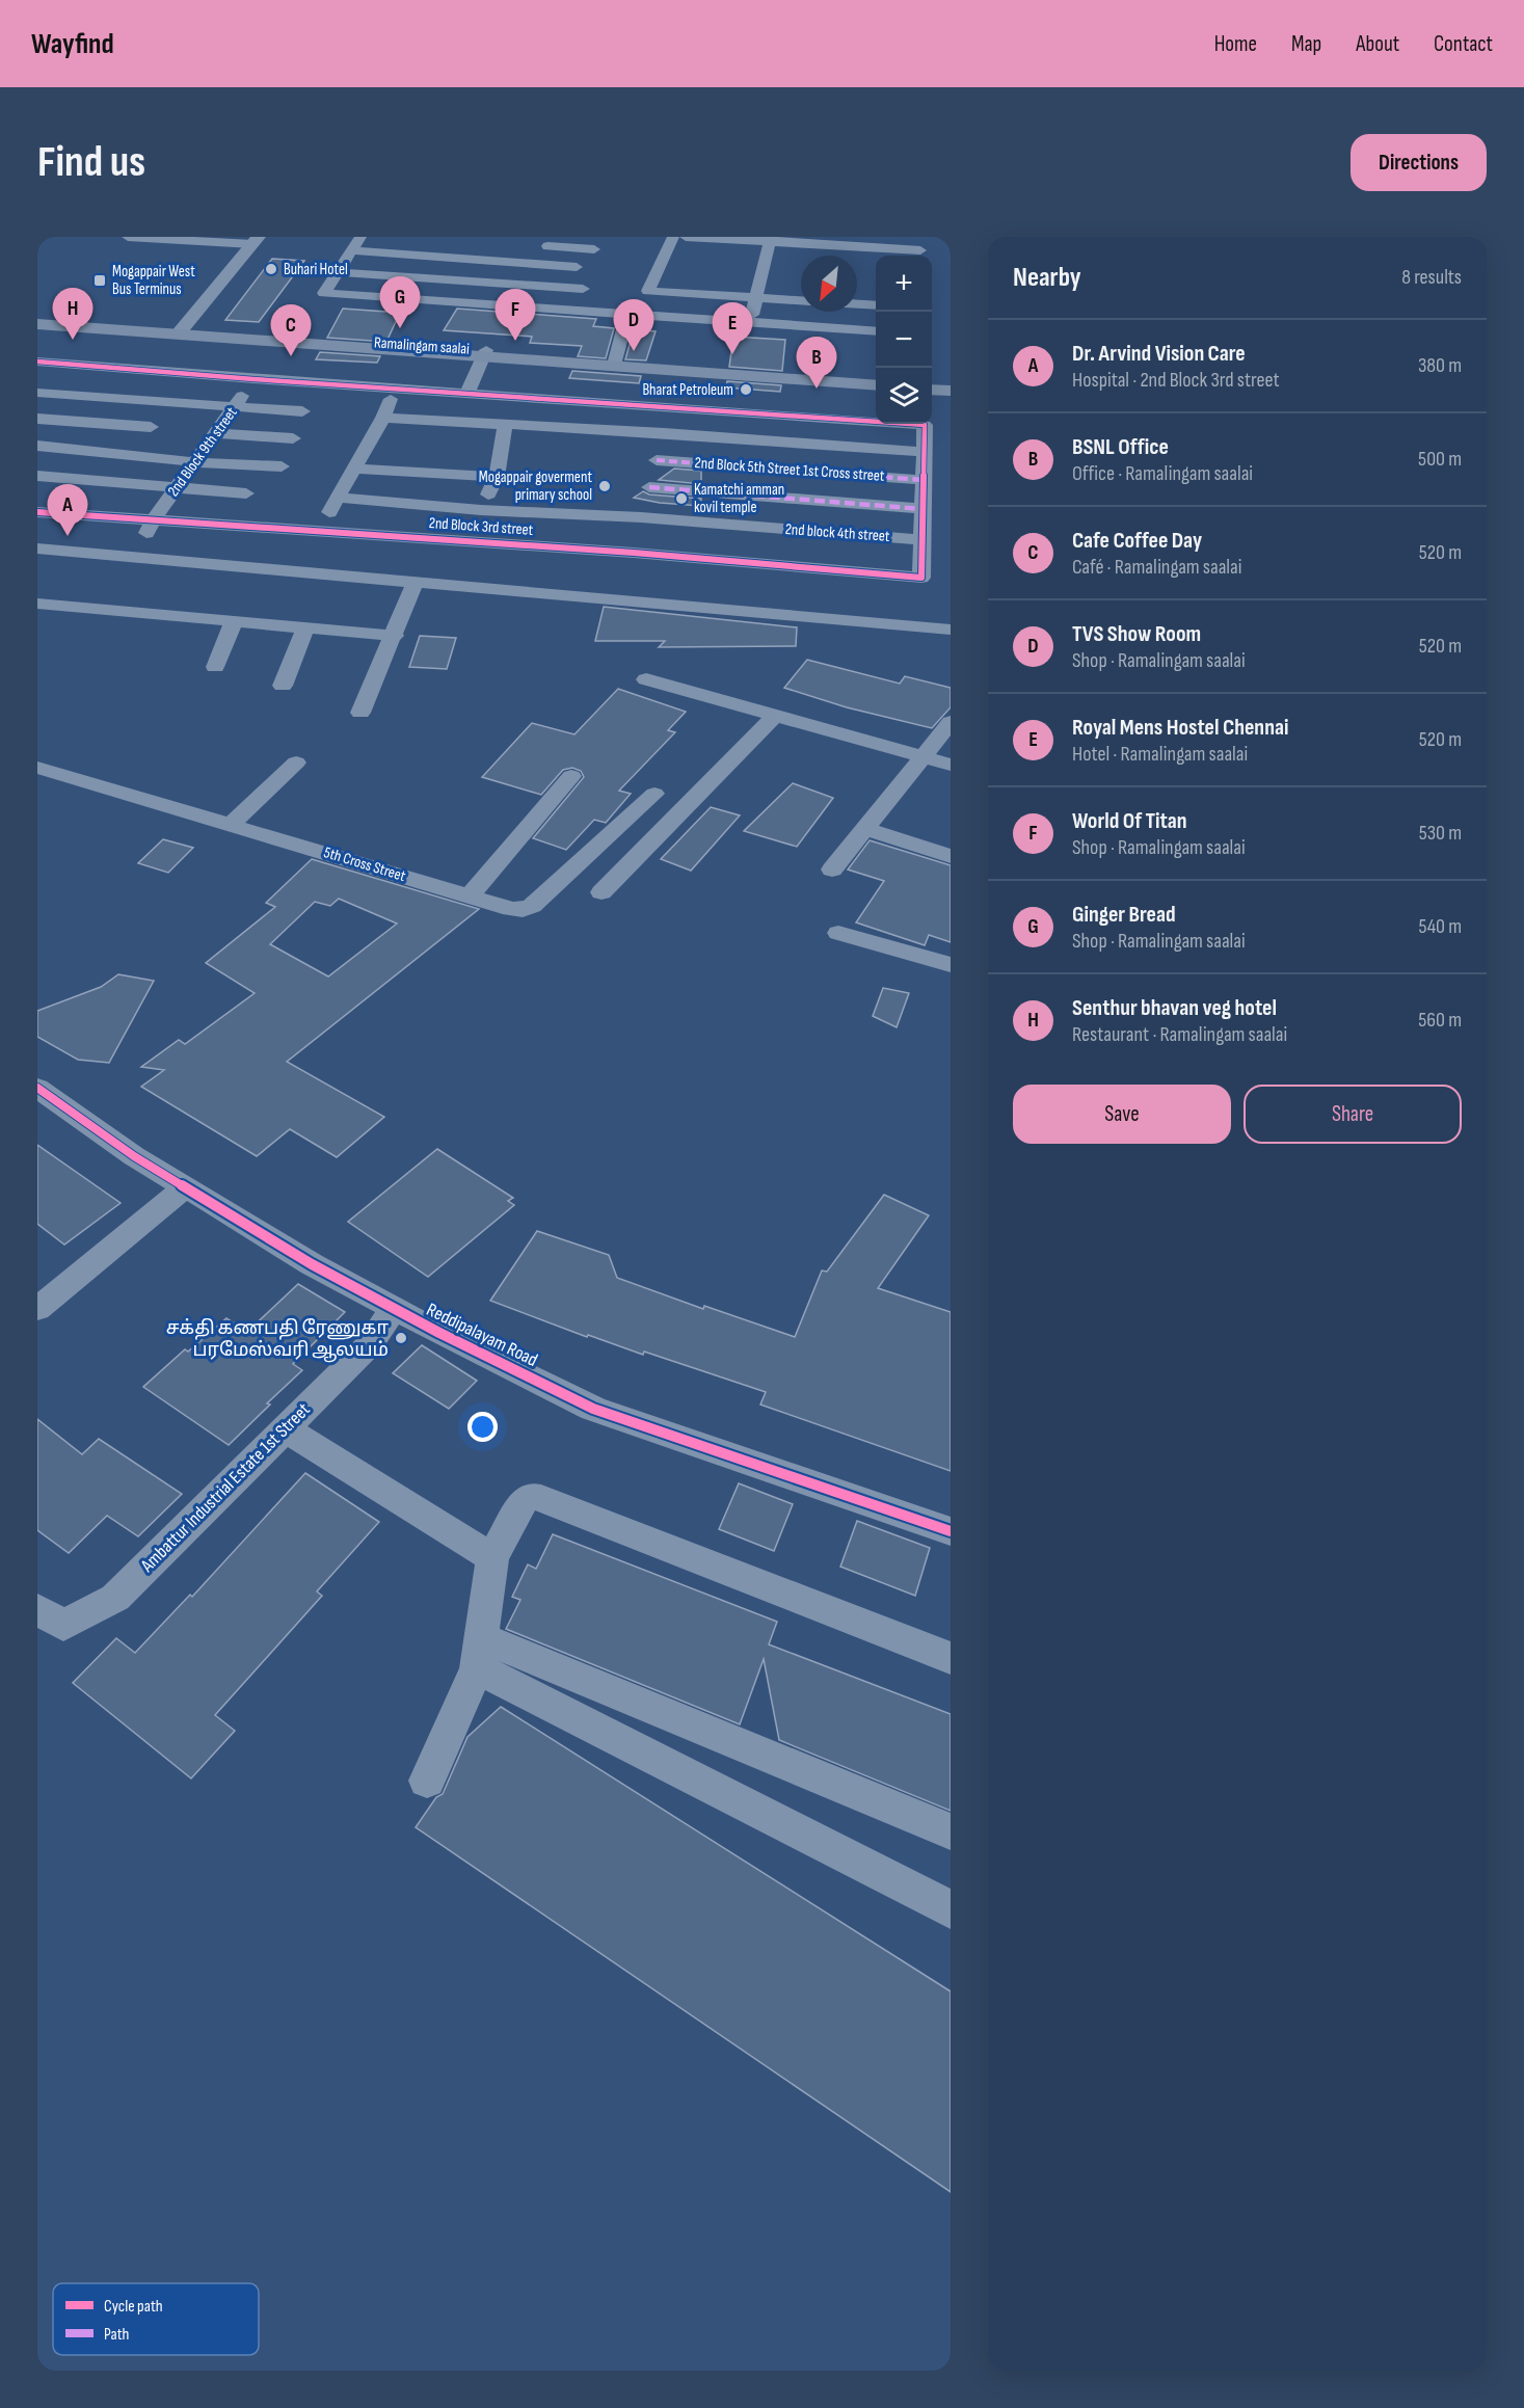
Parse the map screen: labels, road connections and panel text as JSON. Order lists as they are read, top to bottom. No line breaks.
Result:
{"streets":{"street":["2nd Block 9th street","2nd Block 5th Street 1st Cross street","2nd Block 3rd street","2nd block 4th street","5th Cross Street","Reddipalayam Road","Ambattur Industrial Estate 1st Street"]},"crossings":[["2nd Block 9th street","2nd Block 3rd street"],["2nd Block 3rd street","2nd block 4th street"],["Reddipalayam Road","Ambattur Industrial Estate 1st Street"]],"places":{"other":["Buhari Hotel","Bharat Petroleum","Mogappair goverment primary school","Kamatchi amman kovil temple","சக்தி கணபதி ரேணுகா பரமேஸ்வரி ஆலயம்"],"transit":["Mogappair West Bus Terminus"]},"legend":["Cycle path","Path"],"north":"bottom left","page":{"header":"Wayfind","nav":["Home","Map","About","Contact"],"buttons":["Directions",["Save","Share"]],"title":"Find us","heading":["Nearby","8 results"],"map_buttons":["+","−"],"pins":["G","H","F","D","E","C","B","A"],"list":[{"mark":"A","name":"Dr. Arvind Vision Care","note":"Hospital · 2nd Block 3rd street","value":"380 m"},{"mark":"B","name":"BSNL Office","note":"Office · Ramalingam saalai","value":"500 m"},{"mark":"C","name":"Cafe Coffee Day","note":"Café · Ramalingam saalai","value":"520 m"},{"mark":"D","name":"TVS Show Room","note":"Shop · Ramalingam saalai","value":"520 m"},{"mark":"E","name":"Royal Mens Hostel Chennai","note":"Hotel · Ramalingam saalai","value":"520 m"},{"mark":"F","name":"World Of Titan","note":"Shop · Ramalingam saalai","value":"530 m"},{"mark":"G","name":"Ginger Bread","note":"Shop · Ramalingam saalai","value":"540 m"},{"mark":"H","name":"Senthur bhavan veg hotel","note":"Restaurant · Ramalingam saalai","value":"560 m"}]}}
